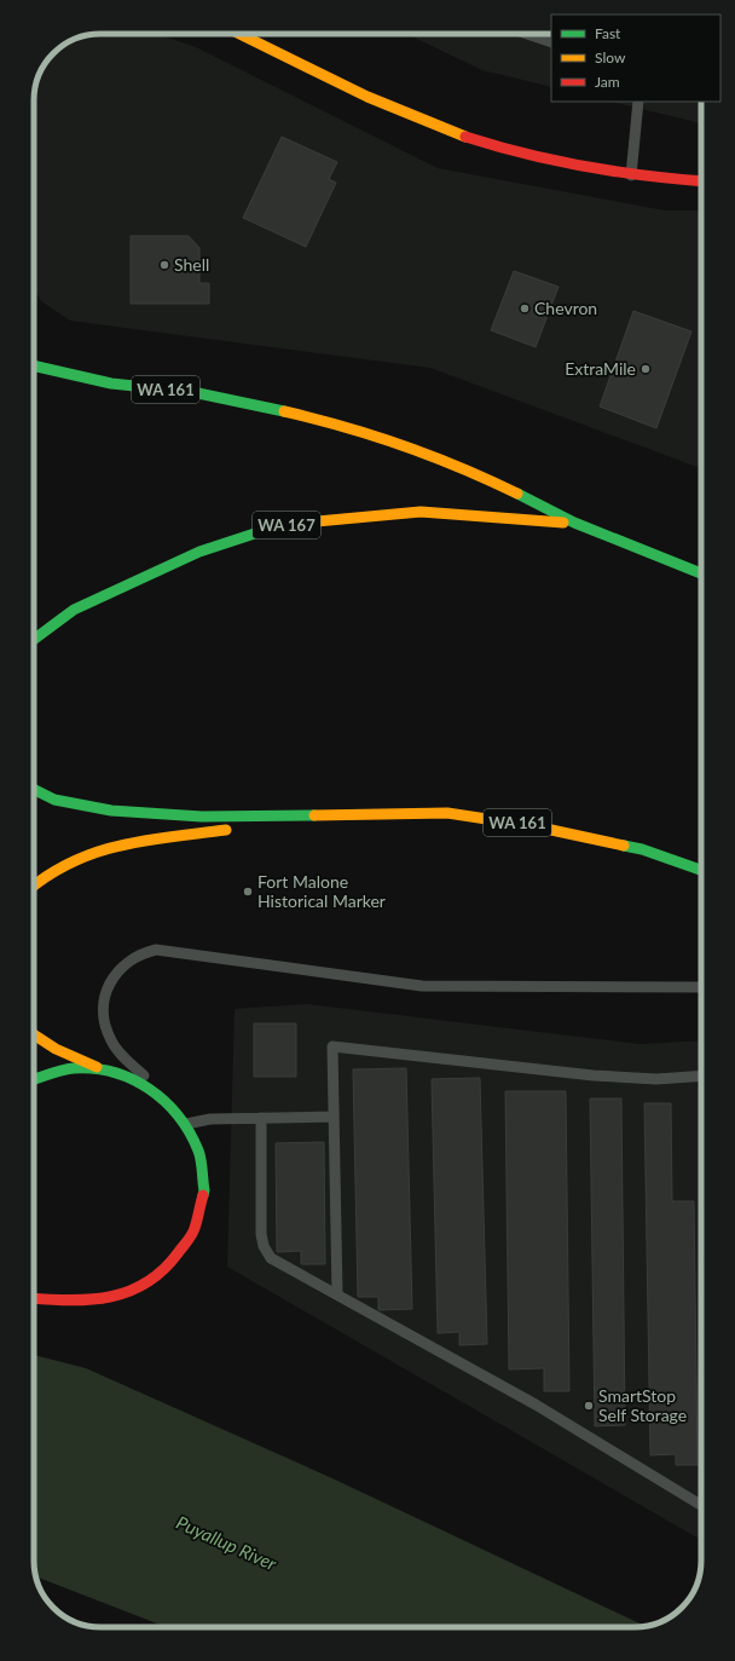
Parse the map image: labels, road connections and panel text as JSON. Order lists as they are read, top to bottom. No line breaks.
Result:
{"streets":{"main road":["WA 161","WA 167"]},"crossings":[["WA 161","WA 167"]],"water":["Puyallup River"],"places":["Shell","Chevron","ExtraMile","Fort Malone Historical Marker","SmartStop Self Storage"],"legend":["Fast","Slow","Jam"]}
